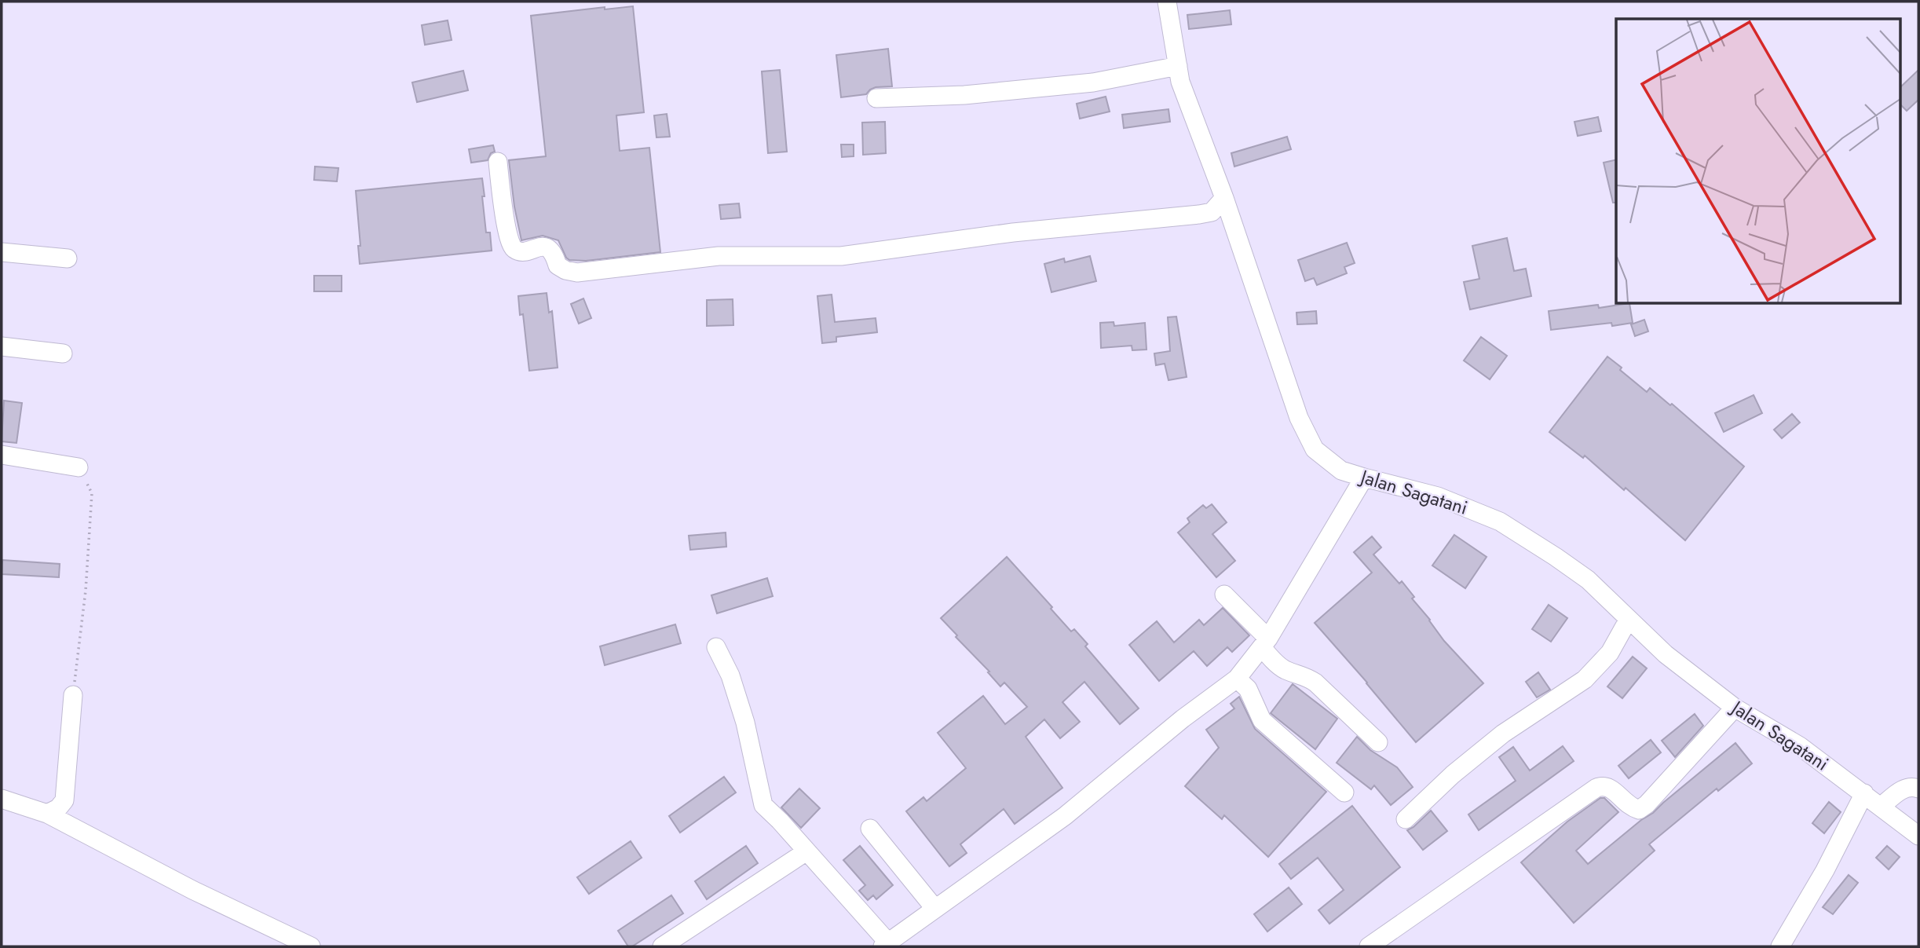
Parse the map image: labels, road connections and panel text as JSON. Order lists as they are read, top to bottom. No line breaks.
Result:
{"streets":{"street":["Jalan Sagatani"]}}
